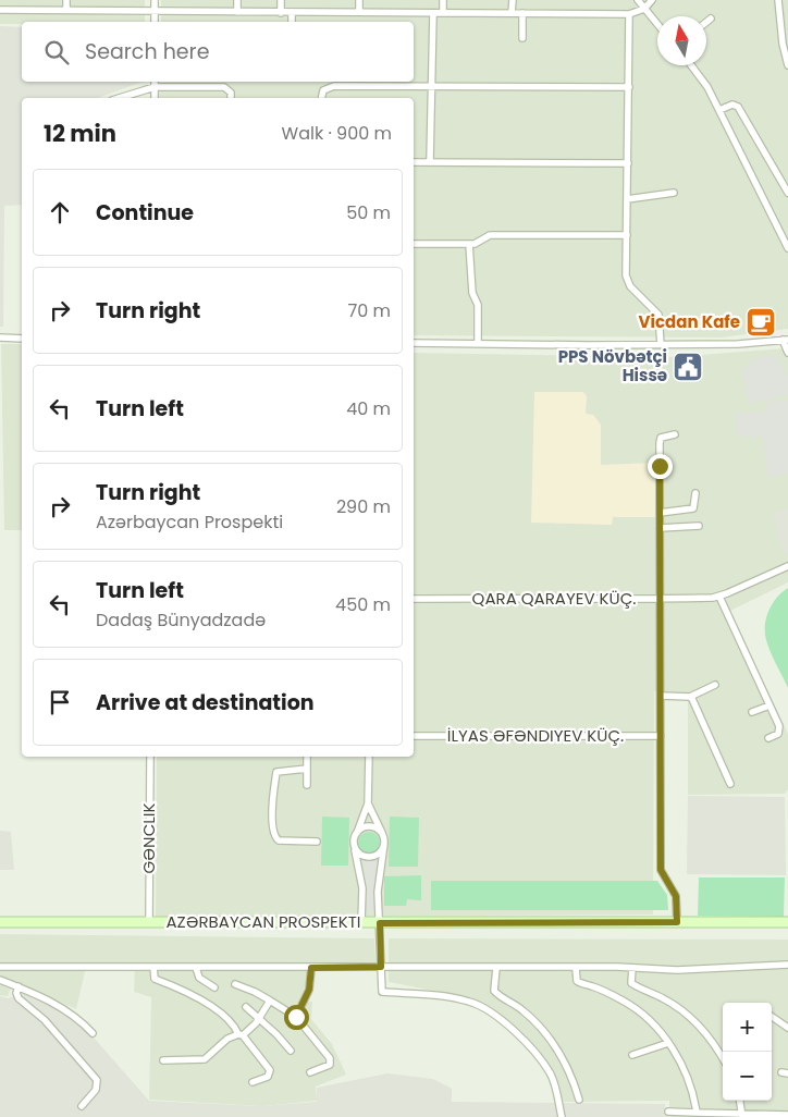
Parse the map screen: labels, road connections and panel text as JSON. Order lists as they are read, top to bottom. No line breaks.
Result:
{"streets":{"street":["QARA QARAYEV KÜÇ.","İLYAS ƏFƏNDIYEV KÜÇ.","GƏNCLIK","AZƏRBAYCAN PROSPEKTI"]},"crossings":[["GƏNCLIK","AZƏRBAYCAN PROSPEKTI"]],"places":{"cafe":["Vicdan Kafe"],"public building":["PPS Növbətçi Hissə"]},"north":"top","page":{"search":"Search here","heading":["12 min","Walk · 900 m"],"list":[["Continue","50 m"],["Turn right","70 m"],["Turn left","40 m"],["Turn right","Azərbaycan Prospekti","290 m"],["Turn left","Dadaş Bünyadzadə","450 m"],"Arrive at destination"],"map_buttons":["+","−"]}}
